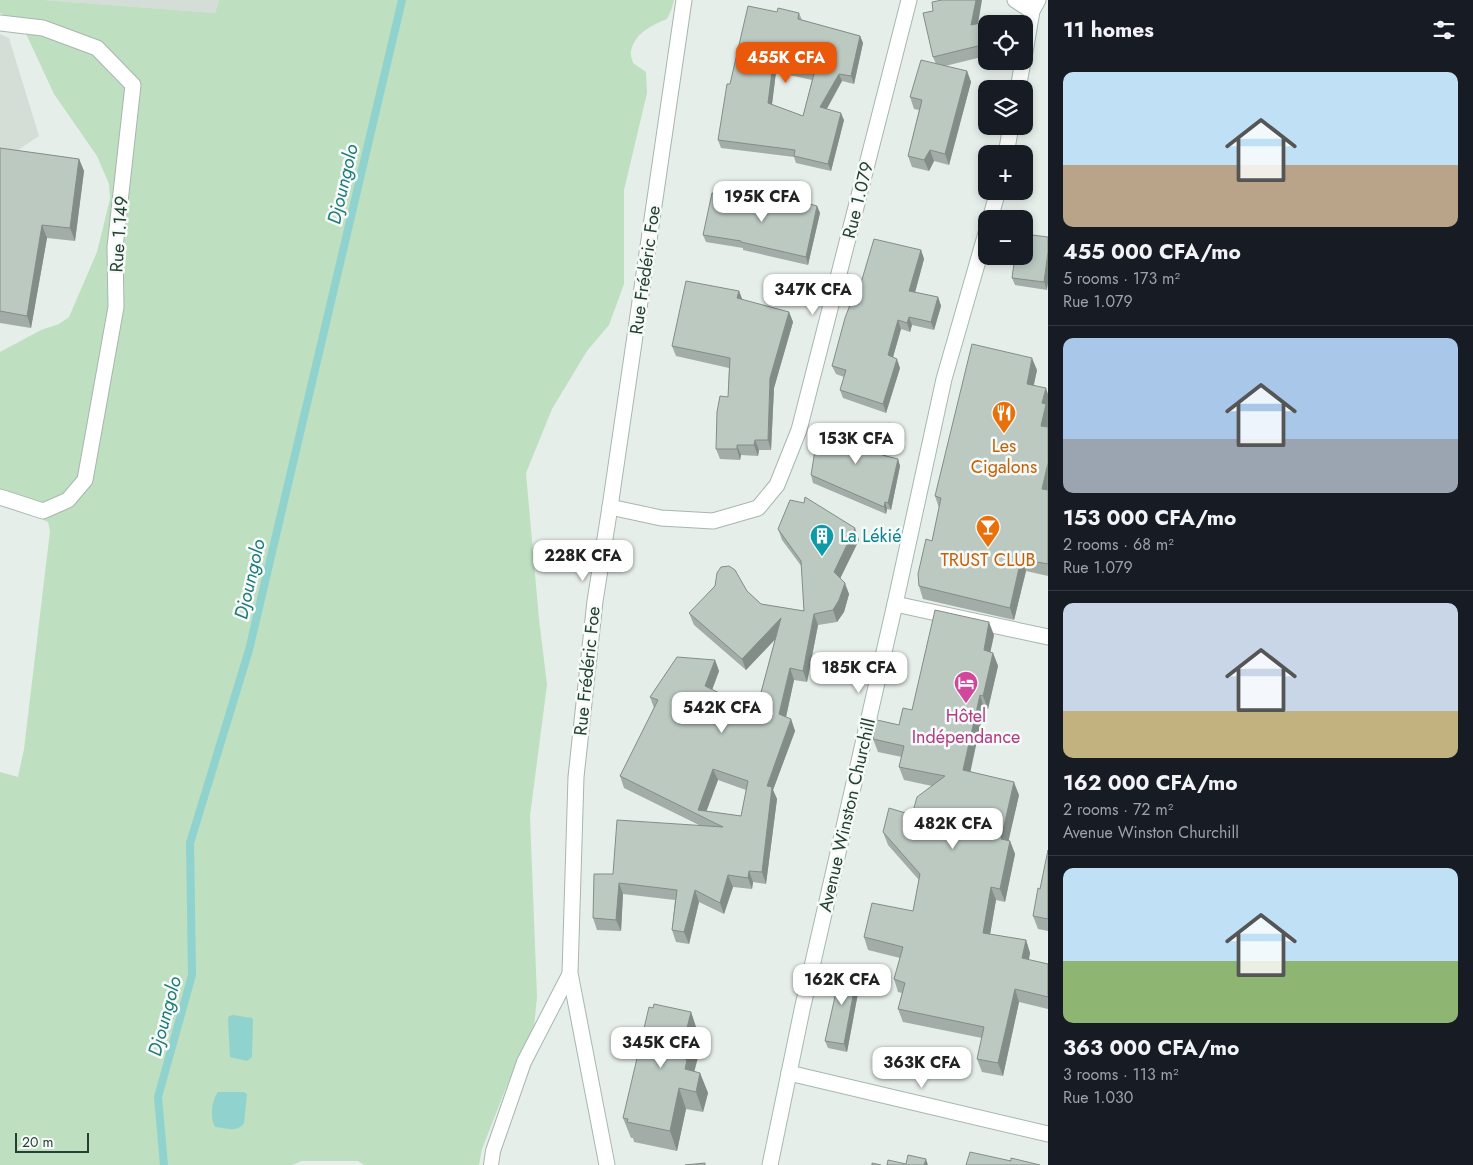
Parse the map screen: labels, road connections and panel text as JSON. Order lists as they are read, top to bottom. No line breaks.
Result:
{"streets":{"street":["Rue 1.079","Rue 1.149","Rue Frédéric Foe","Avenue Winston Churchill"]},"crossings":[["Rue 1.079","Rue Frédéric Foe"]],"water":["Djoungolo"],"places":{"restaurant":["Les Cigalons"],"bar":["TRUST CLUB"],"building":["La Lékié"],"hotel":["Hôtel Indépendance"]},"scale_bar":"20 m","page":{"heading":"11 homes","map_buttons":["+","−"],"price":["455K CFA","195K CFA","347K CFA","153K CFA","228K CFA","185K CFA","542K CFA","482K CFA","162K CFA","345K CFA","363K CFA"],"list":[{"name":"455 000 CFA/mo","note":"5 rooms · 173 m² · Rue 1.079"},{"name":"153 000 CFA/mo","note":"2 rooms · 68 m² · Rue 1.079"},{"name":"162 000 CFA/mo","note":"2 rooms · 72 m² · Avenue Winston Churchill"},{"name":"363 000 CFA/mo","note":"3 rooms · 113 m² · Rue 1.030"}],"scale":"20 m"}}
